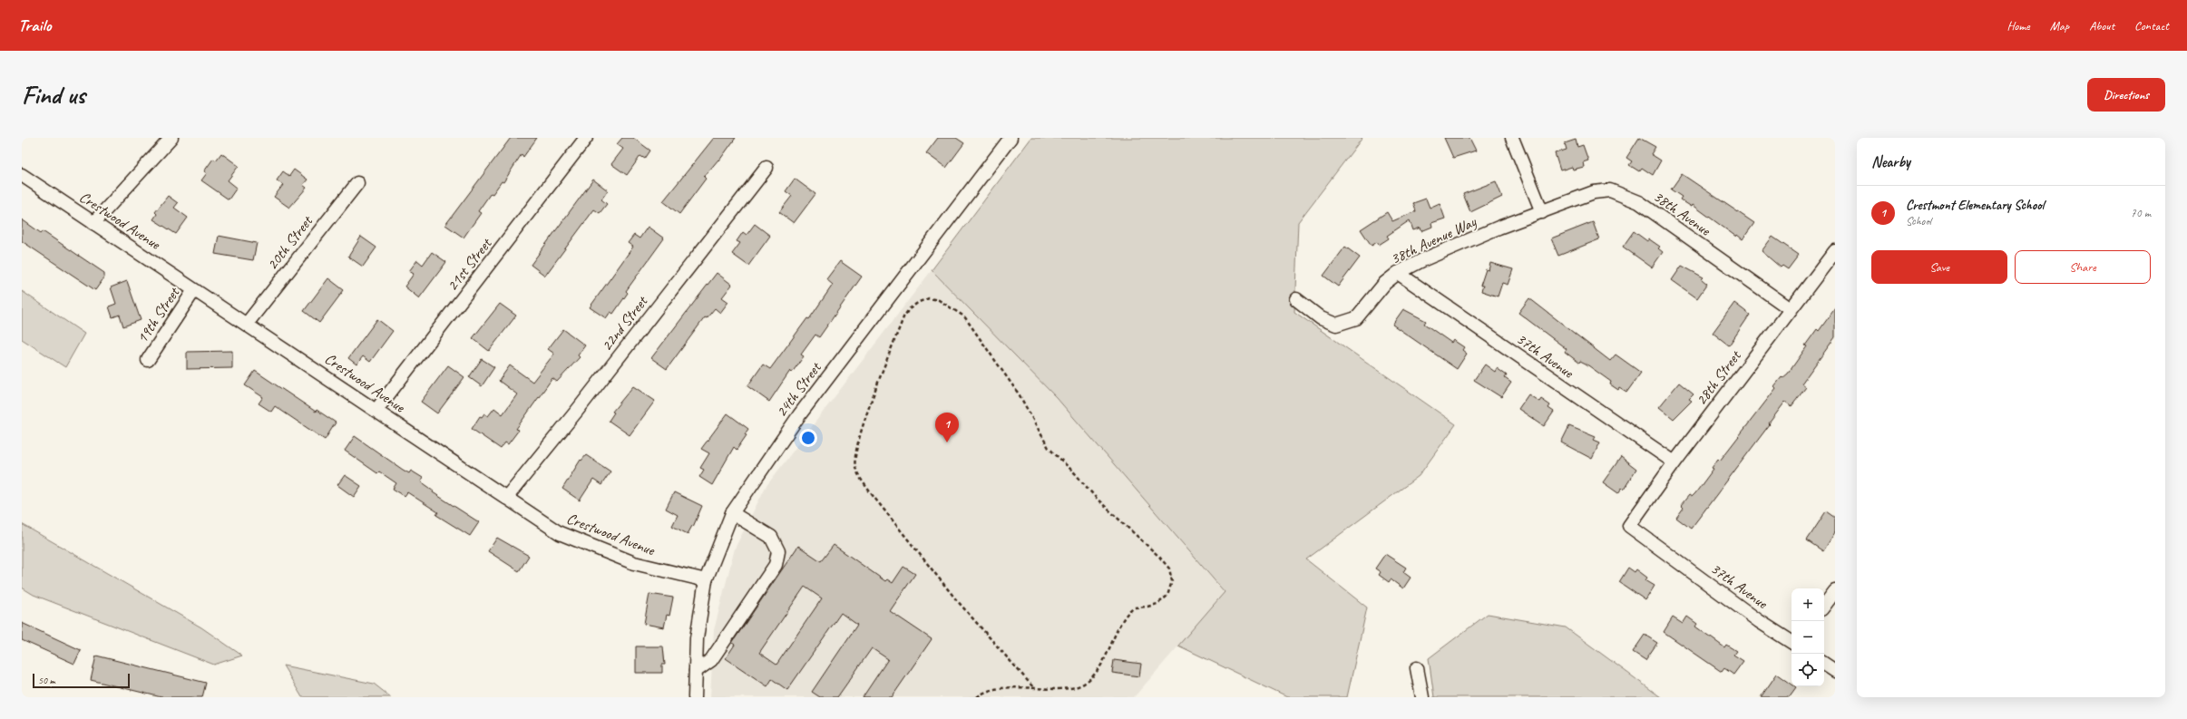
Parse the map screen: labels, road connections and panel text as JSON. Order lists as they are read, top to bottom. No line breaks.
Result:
{"streets":{"street":["38th Avenue","Crestwood Avenue","38th Avenue Way","20th Street","21st Street","19th Street","22nd Street","37th Avenue","28th Street","24th Street"]},"crossings":[["38th Avenue","38th Avenue Way"],["38th Avenue","28th Street"],["Crestwood Avenue","20th Street"],["Crestwood Avenue","21st Street"],["Crestwood Avenue","19th Street"],["Crestwood Avenue","22nd Street"],["Crestwood Avenue","24th Street"],["38th Avenue Way","37th Avenue"],["37th Avenue","28th Street"]],"scale_bar":"50 m","page":{"header":"Trailo","nav":["Home","Map","About","Contact"],"buttons":["Directions",["Save","Share"]],"title":"Find us","heading":"Nearby","list":[{"mark":"1","name":"Crestmont Elementary School","note":"School","value":"70 m"}],"pins":"1","map_buttons":["+","−"],"scale":"50 m"}}
